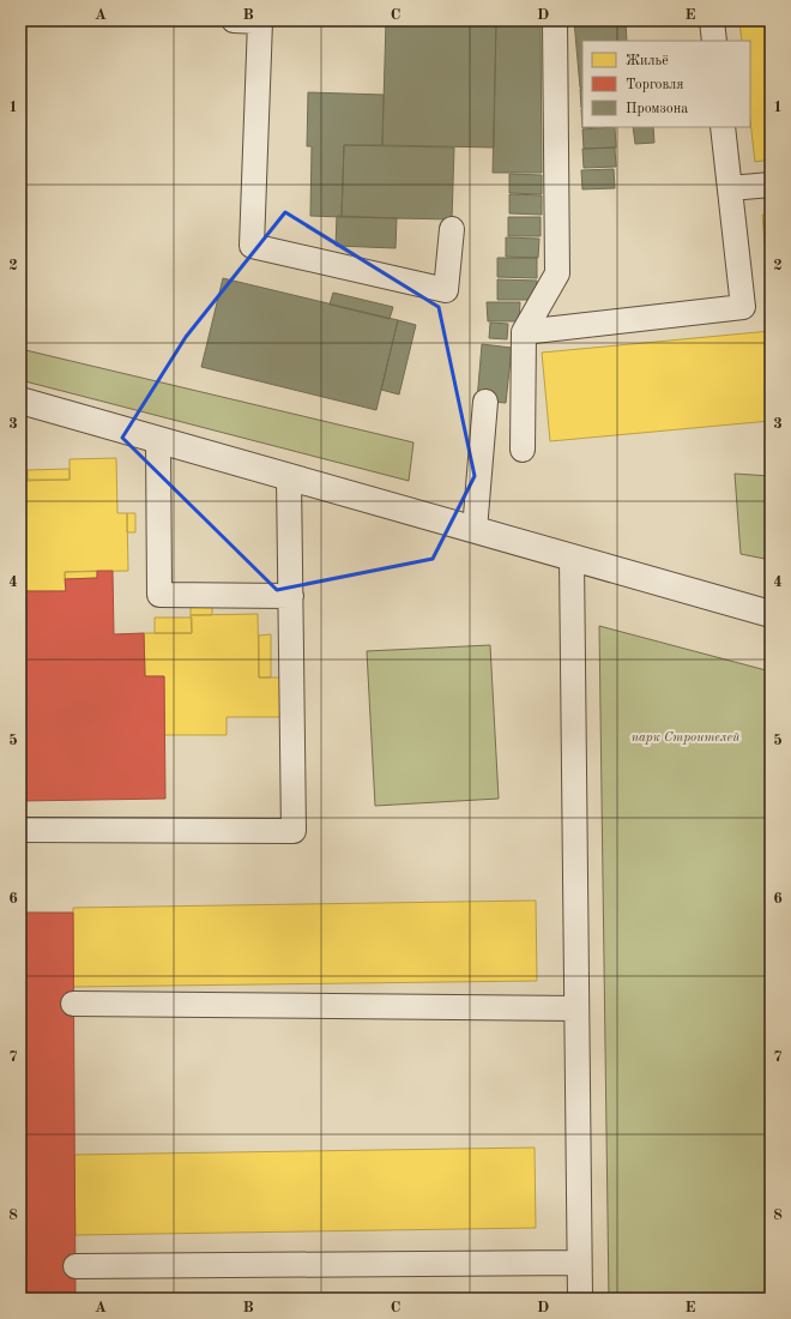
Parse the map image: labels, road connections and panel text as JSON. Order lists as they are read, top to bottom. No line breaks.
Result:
{"parks":["парк Строителей"],"legend":["Жильё","Торговля","Промзона"],"grid":{"columns":["A","B","C","D","E"],"rows":["1","2","3","4","5","6","7","8"]}}
